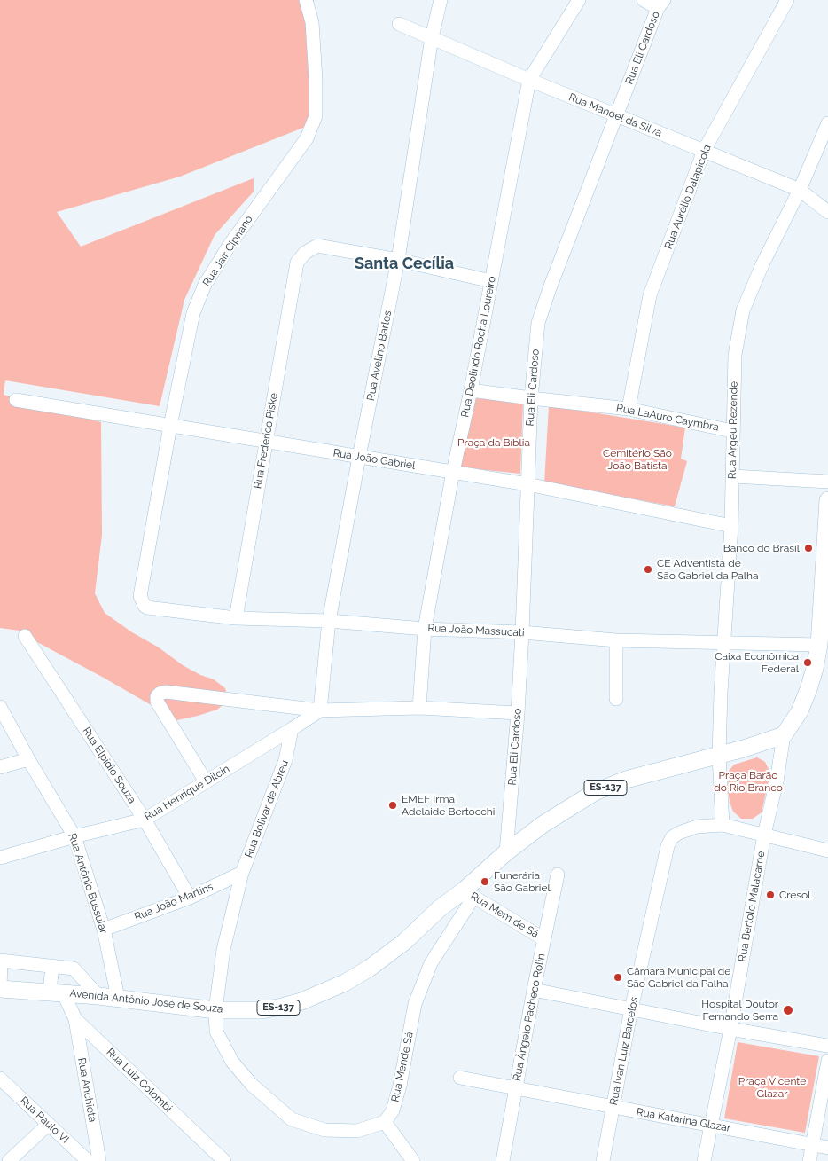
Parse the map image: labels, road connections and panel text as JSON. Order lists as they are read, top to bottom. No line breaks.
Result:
{"streets":{"main road":["ES-137","Avenida Antônio José de Souza"],"street":["Rua Eli Cardoso","Rua Manoel da Silva","Rua Aurélio Dalapicola","Rua Jair Cipriano","Rua Deolindo Rocha Loureiro","Rua Avelino Barles","Rua LaAuro Caymbra","Rua Argeu Rezende","Rua Frederico Piske","Rua João Gabriel","Rua João Massucati","Rua Elpídio Souza","Rua Henrique Dilcin","Rua Bolivar de Abreu","Rua Antônio Bussular","Rua João Martins","Rua Bertolo Malacarne","Rua Mem de Sá","Rua Ângelo Pacheco Rolin","Rua Ivan Luiz Barcelos","Rua Mende Sá","Rua Luiz Colombi","Rua Anchieta","Rua Paulo VI","Rua Katarina Glazar"]},"crossings":[["Rua Eli Cardoso","Rua Manoel da Silva"],["Rua Eli Cardoso","Rua LaAuro Caymbra"],["Rua Eli Cardoso","Rua João Gabriel"],["Rua Eli Cardoso","Rua João Massucati"],["Rua Eli Cardoso","ES-137"],["Rua Eli Cardoso","Avenida Antônio José de Souza"],["Rua Manoel da Silva","Rua Aurélio Dalapicola"],["Rua Manoel da Silva","Rua Deolindo Rocha Loureiro"],["Rua Manoel da Silva","Rua Avelino Barles"],["Rua Manoel da Silva","Rua Argeu Rezende"],["Rua Aurélio Dalapicola","Rua LaAuro Caymbra"],["Rua Jair Cipriano","Rua João Gabriel"],["Rua Jair Cipriano","Rua João Massucati"],["Rua Deolindo Rocha Loureiro","Rua LaAuro Caymbra"],["Rua Deolindo Rocha Loureiro","Rua João Gabriel"],["Rua Deolindo Rocha Loureiro","Rua João Massucati"],["Rua Avelino Barles","Rua Frederico Piske"],["Rua Avelino Barles","Rua João Gabriel"],["Rua Avelino Barles","Rua João Massucati"],["Rua LaAuro Caymbra","Rua Argeu Rezende"],["Rua Argeu Rezende","Rua João Gabriel"],["Rua Argeu Rezende","Rua João Massucati"],["Rua Argeu Rezende","ES-137"],["Rua Frederico Piske","Rua João Gabriel"],["Rua Frederico Piske","Rua João Massucati"],["Rua Elpídio Souza","Rua Henrique Dilcin"],["Rua Elpídio Souza","Rua João Martins"],["ES-137","Avenida Antônio José de Souza"],["Rua Henrique Dilcin","Rua Bolivar de Abreu"],["Rua Henrique Dilcin","Rua Antônio Bussular"],["Rua Bolivar de Abreu","Rua João Martins"],["Rua Bolivar de Abreu","Avenida Antônio José de Souza"],["Rua Antônio Bussular","Rua João Martins"],["Rua Antônio Bussular","Avenida Antônio José de Souza"],["Rua Bertolo Malacarne","Rua Katarina Glazar"],["Rua Mem de Sá","Avenida Antônio José de Souza"],["Rua Mem de Sá","Rua Ângelo Pacheco Rolin"],["Rua Mem de Sá","Rua Mende Sá"],["Avenida Antônio José de Souza","Rua Mende Sá"],["Avenida Antônio José de Souza","Rua Luiz Colombi"],["Rua Ângelo Pacheco Rolin","Rua Katarina Glazar"],["Rua Ivan Luiz Barcelos","Rua Katarina Glazar"],["Rua Luiz Colombi","Rua Anchieta"]],"districts":["Santa Cecília"],"parks":["Praça da Bíblia","Cemitério São João Batista","Praça Barão do Rio Branco","Praça Vicente Glazar"],"places":["Banco do Brasil","CE Adventista de São Gabriel da Palha","Caixa Econômica Federal","EMEF Irmã Adelaide Bertocchi","Funerária São Gabriel","Cresol","Câmara Municipal de São Gabriel da Palha","Hospital Doutor Fernando Serra"]}
